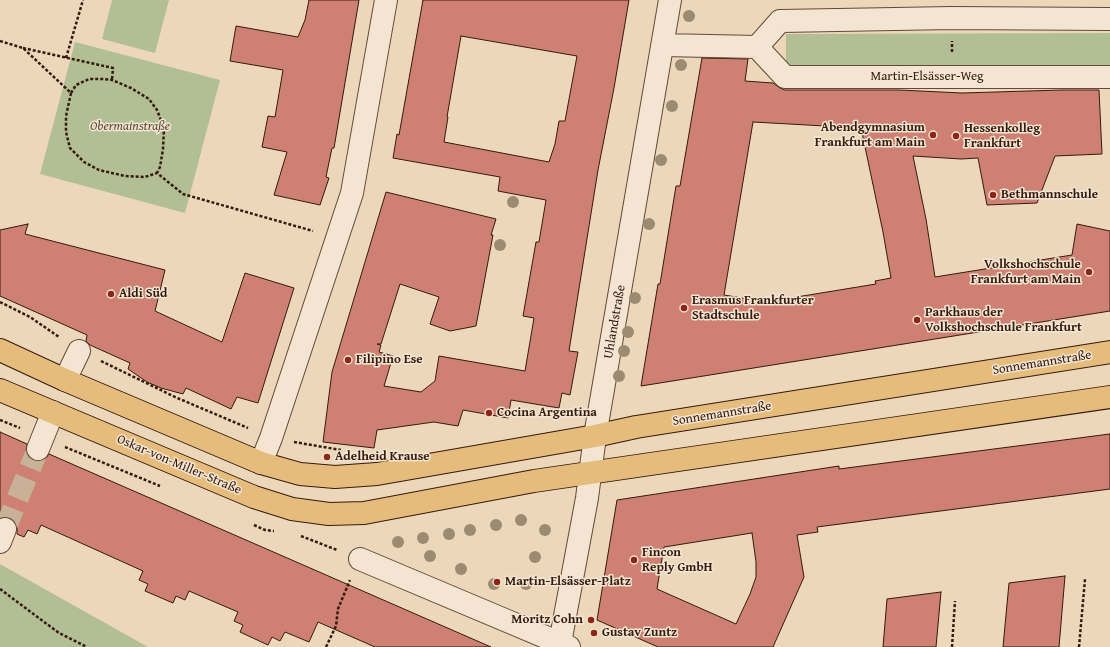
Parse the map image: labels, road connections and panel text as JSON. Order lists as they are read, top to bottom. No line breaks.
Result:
{"streets":{"main road":["Sonnemannstraße","Oskar-von-Miller-Straße"],"street":["Martin-Elsässer-Weg","Uhlandstraße"]},"crossings":[["Uhlandstraße","Sonnemannstraße"],["Uhlandstraße","Oskar-von-Miller-Straße"]],"parks":["Obermainstraße"],"places":["Abendgymnasium Frankfurt am Main","Hessenkolleg Frankfurt","Bethmannschule","Volkshochschule Frankfurt am Main","Aldi Süd","Erasmus Frankfurter Stadtschule","Parkhaus der Volkshochschule Frankfurt","Filipino Ese","Cocina Argentina","Adelheid Krause","Fincon Reply GmbH","Martin-Elsässer-Platz","Moritz Cohn","Gustav Zuntz"]}
